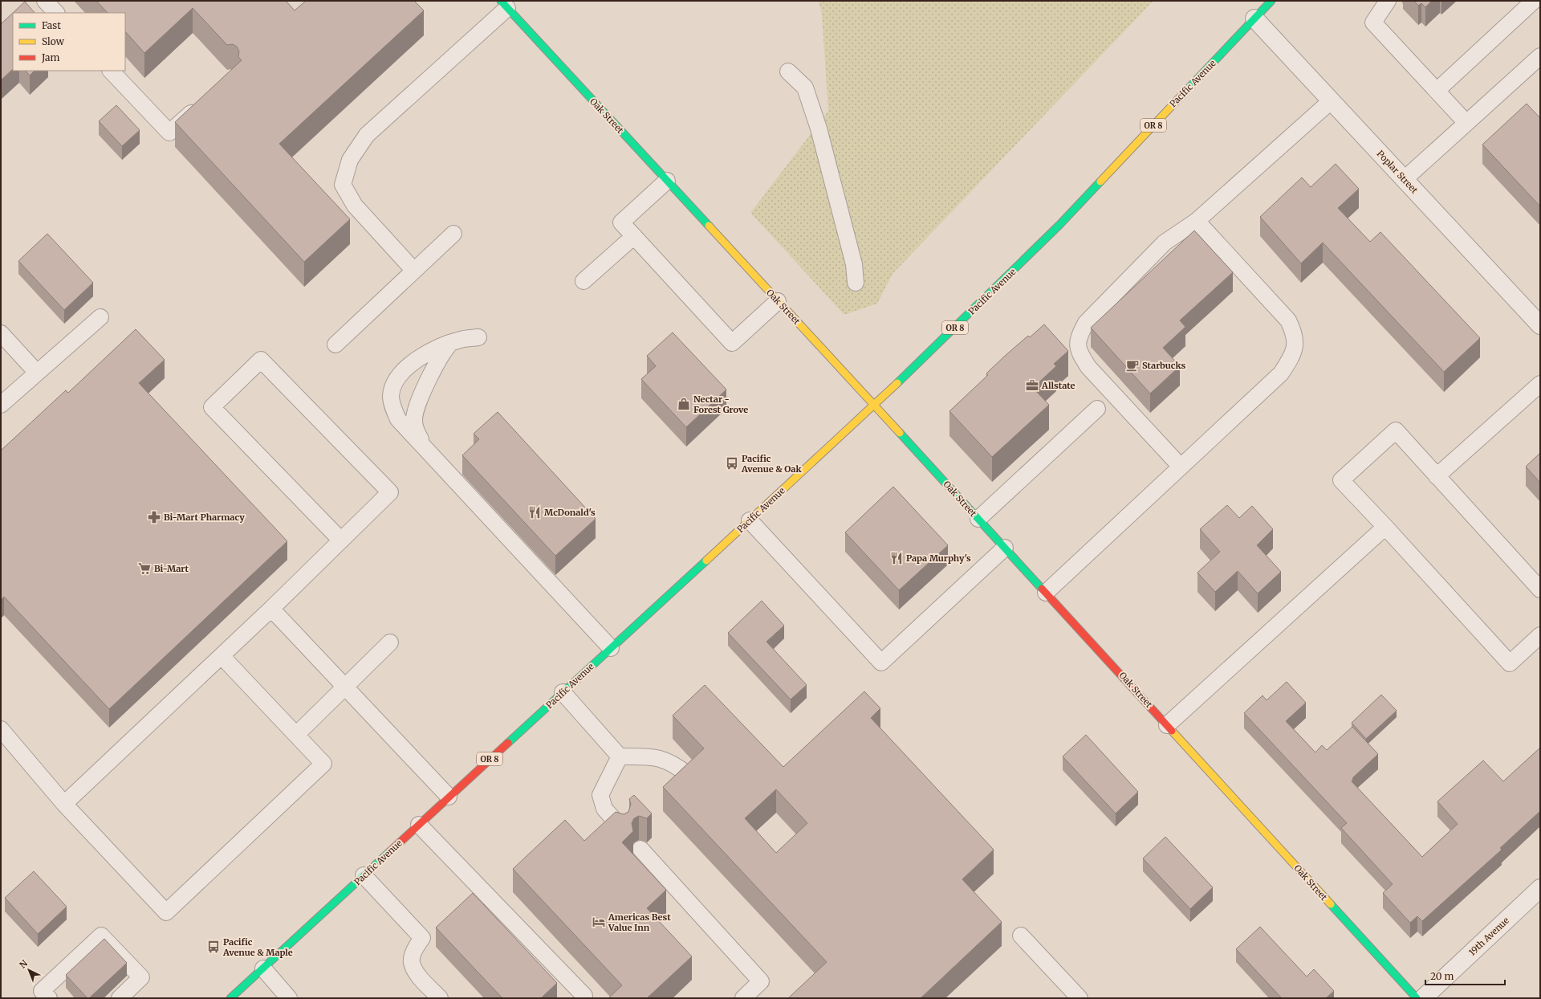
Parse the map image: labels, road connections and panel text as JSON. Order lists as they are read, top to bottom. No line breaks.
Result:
{"streets":{"main road":["Pacific Avenue","Oak Street","OR 8"],"street":["Poplar Street","19th Avenue"]},"crossings":[["Pacific Avenue","Oak Street"],["Pacific Avenue","Poplar Street"]],"places":{"cafe":["Starbucks"],"office":["Allstate"],"shop":["Nectar - Forest Grove"],"bus stop":["Pacific Avenue & Oak","Pacific Avenue & Maple"],"restaurant":["McDonald's","Papa Murphy's"],"pharmacy":["Bi-Mart Pharmacy"],"supermarket":["Bi-Mart"],"hotel":["Americas Best Value Inn"]},"legend":["Fast","Slow","Jam"],"scale_bar":"20 m","north":"top left"}
